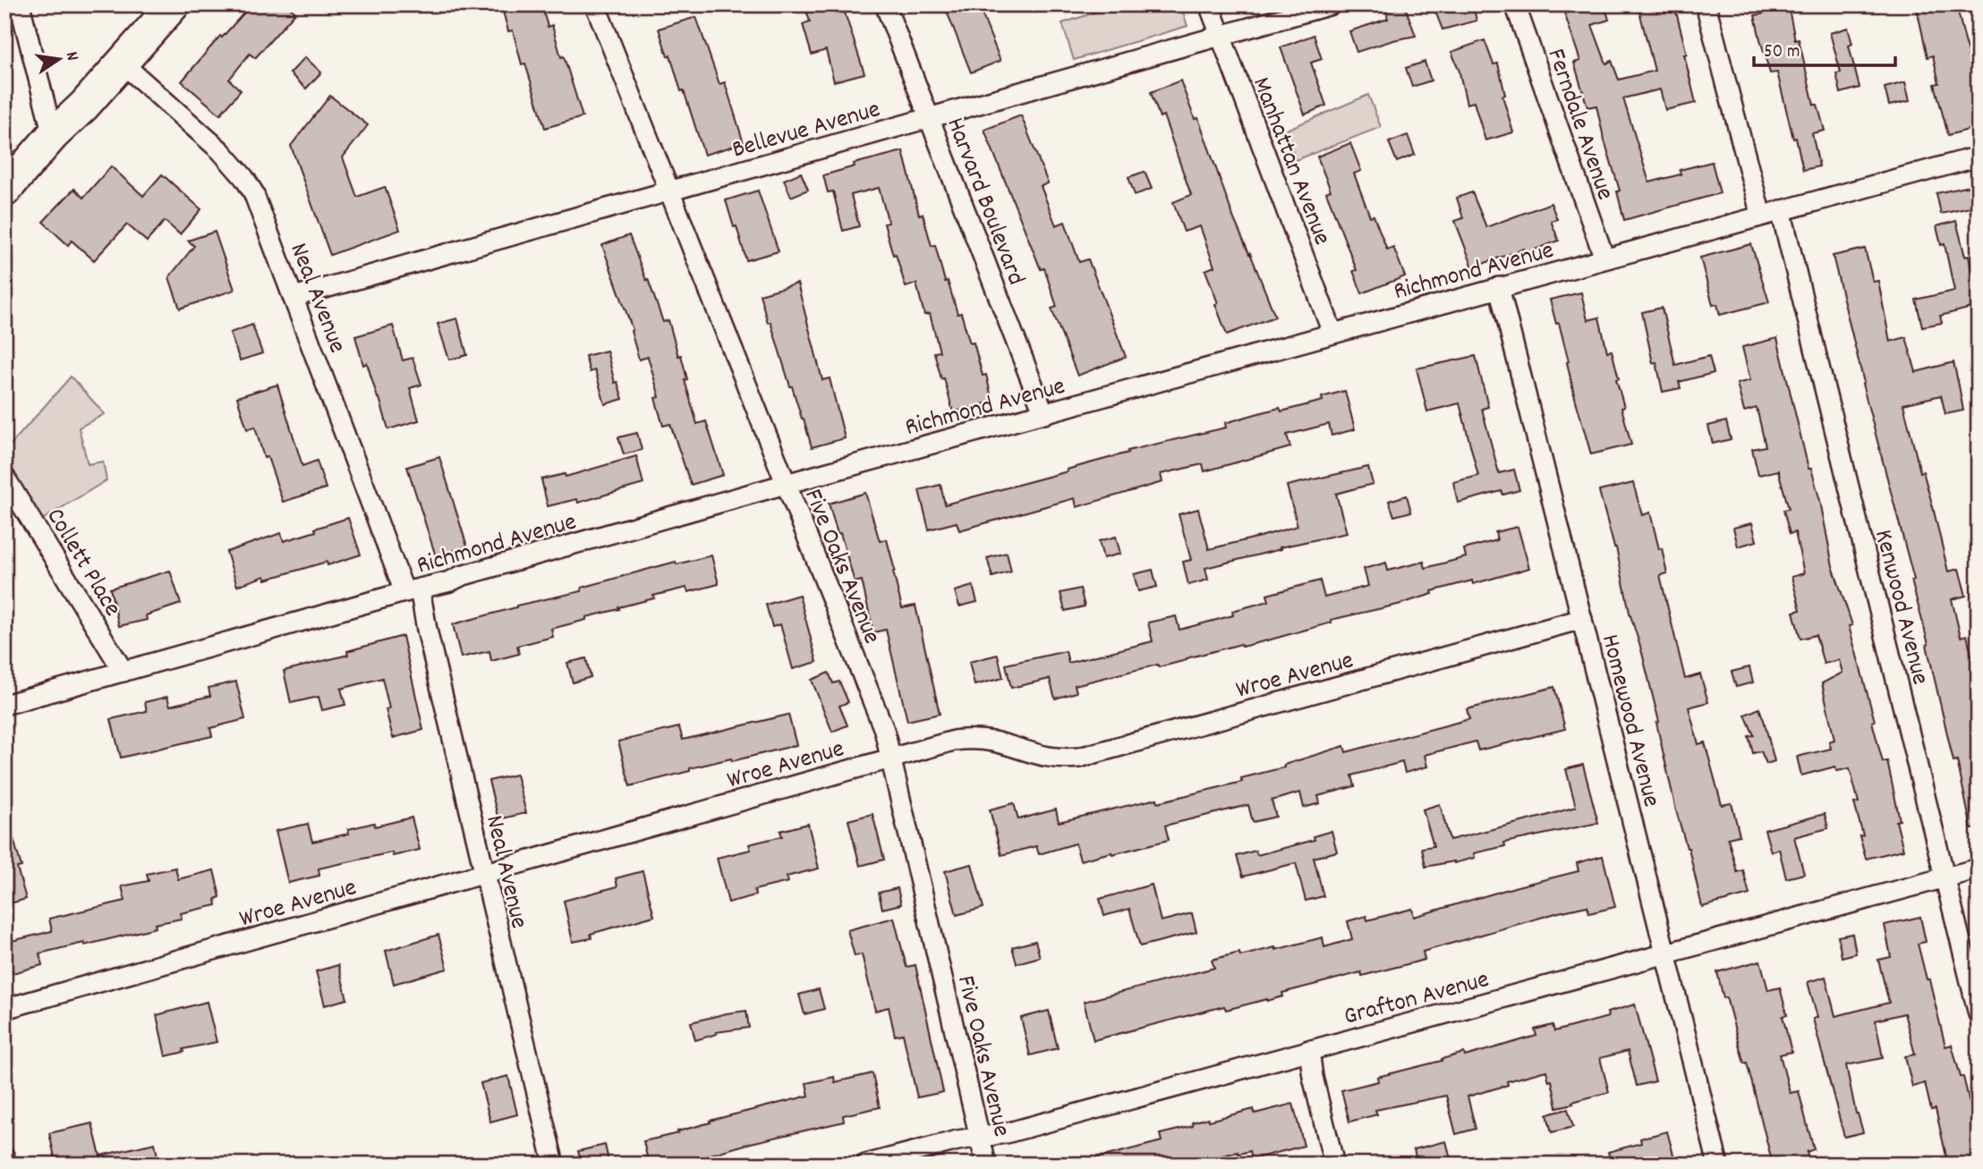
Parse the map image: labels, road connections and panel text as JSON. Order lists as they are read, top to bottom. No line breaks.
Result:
{"streets":{"street":["Ferndale Avenue","Bellevue Avenue","Manhattan Avenue","Harvard Boulevard","Richmond Avenue","Neal Avenue","Collett Place","Five Oaks Avenue","Kenwood Avenue","Wroe Avenue","Homewood Avenue","Grafton Avenue"]},"crossings":[["Ferndale Avenue","Richmond Avenue"],["Bellevue Avenue","Manhattan Avenue"],["Bellevue Avenue","Harvard Boulevard"],["Bellevue Avenue","Neal Avenue"],["Bellevue Avenue","Five Oaks Avenue"],["Manhattan Avenue","Richmond Avenue"],["Harvard Boulevard","Richmond Avenue"],["Richmond Avenue","Neal Avenue"],["Richmond Avenue","Collett Place"],["Richmond Avenue","Five Oaks Avenue"],["Richmond Avenue","Kenwood Avenue"],["Richmond Avenue","Homewood Avenue"],["Neal Avenue","Wroe Avenue"],["Five Oaks Avenue","Wroe Avenue"],["Five Oaks Avenue","Grafton Avenue"],["Kenwood Avenue","Grafton Avenue"],["Wroe Avenue","Homewood Avenue"],["Homewood Avenue","Grafton Avenue"]],"scale_bar":"50 m","north":"right"}
